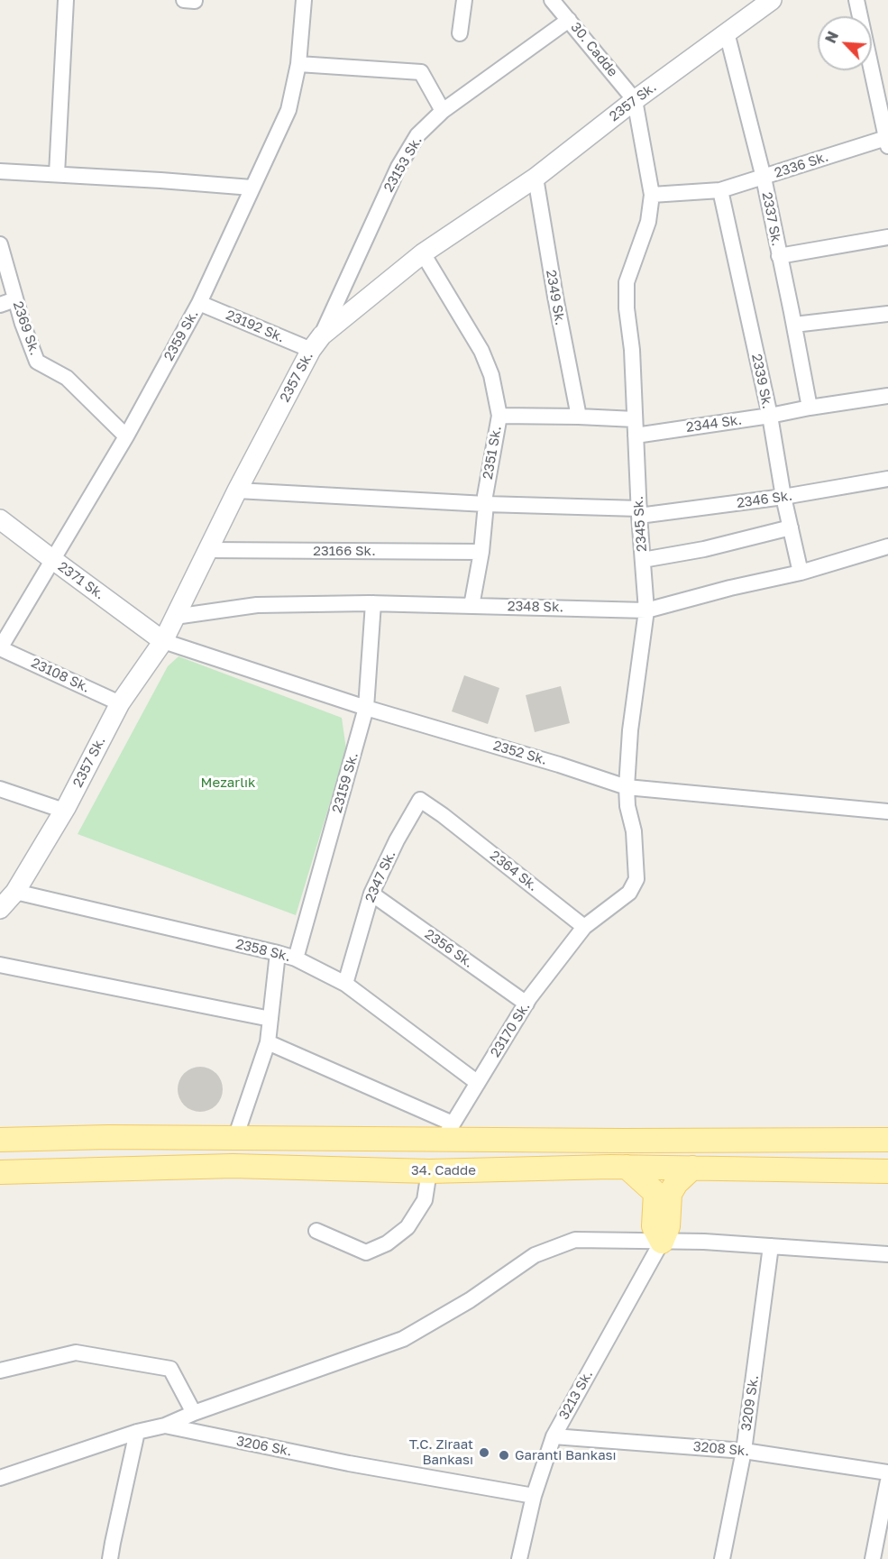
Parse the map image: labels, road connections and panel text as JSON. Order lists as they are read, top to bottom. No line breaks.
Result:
{"streets":{"main road":["34. Cadde"],"street":["30. Cadde","2357 Sk.","23153 Sk.","2336 Sk.","2337 Sk.","2349 Sk.","23192 Sk.","2369 Sk.","2359 Sk.","2339 Sk.","2344 Sk.","2351 Sk.","2346 Sk.","2345 Sk.","23166 Sk.","2371 Sk.","2348 Sk.","23108 Sk.","2352 Sk.","23159 Sk.","2364 Sk.","2347 Sk.","2356 Sk.","2358 Sk.","23170 Sk.","3213 Sk.","3209 Sk.","3206 Sk.","3208 Sk."]},"crossings":[["30. Cadde","2357 Sk."],["30. Cadde","23153 Sk."],["30. Cadde","2345 Sk."],["2357 Sk.","23153 Sk."],["2357 Sk.","2337 Sk."],["2357 Sk.","2349 Sk."],["2357 Sk.","23192 Sk."],["2357 Sk.","2351 Sk."],["2357 Sk.","2346 Sk."],["2357 Sk.","2345 Sk."],["2357 Sk.","23166 Sk."],["2357 Sk.","2371 Sk."],["2357 Sk.","2348 Sk."],["2357 Sk.","23108 Sk."],["2357 Sk.","2352 Sk."],["2357 Sk.","2358 Sk."],["23153 Sk.","23192 Sk."],["2336 Sk.","2337 Sk."],["2336 Sk.","2339 Sk."],["2336 Sk.","2345 Sk."],["2337 Sk.","2344 Sk."],["23192 Sk.","2359 Sk."],["2369 Sk.","2359 Sk."],["2359 Sk.","2371 Sk."],["2359 Sk.","23108 Sk."],["2339 Sk.","2344 Sk."],["2339 Sk.","2346 Sk."],["2339 Sk.","2348 Sk."],["2344 Sk.","2345 Sk."],["2351 Sk.","2346 Sk."],["2351 Sk.","23166 Sk."],["2351 Sk.","2348 Sk."],["2346 Sk.","2345 Sk."],["2345 Sk.","2348 Sk."],["2345 Sk.","2352 Sk."],["2345 Sk.","2364 Sk."],["2345 Sk.","23170 Sk."],["2371 Sk.","2352 Sk."],["2348 Sk.","23159 Sk."],["2352 Sk.","23159 Sk."],["23159 Sk.","2358 Sk."],["2364 Sk.","2347 Sk."],["2364 Sk.","23170 Sk."],["2347 Sk.","2356 Sk."],["2347 Sk.","2358 Sk."],["2356 Sk.","23170 Sk."],["2358 Sk.","23170 Sk."],["3213 Sk.","3206 Sk."],["3213 Sk.","3208 Sk."],["3209 Sk.","3208 Sk."]],"parks":["Mezarlık"],"places":["T.C. Ziraat Bankası","Garanti Bankası"],"north":"top left"}
